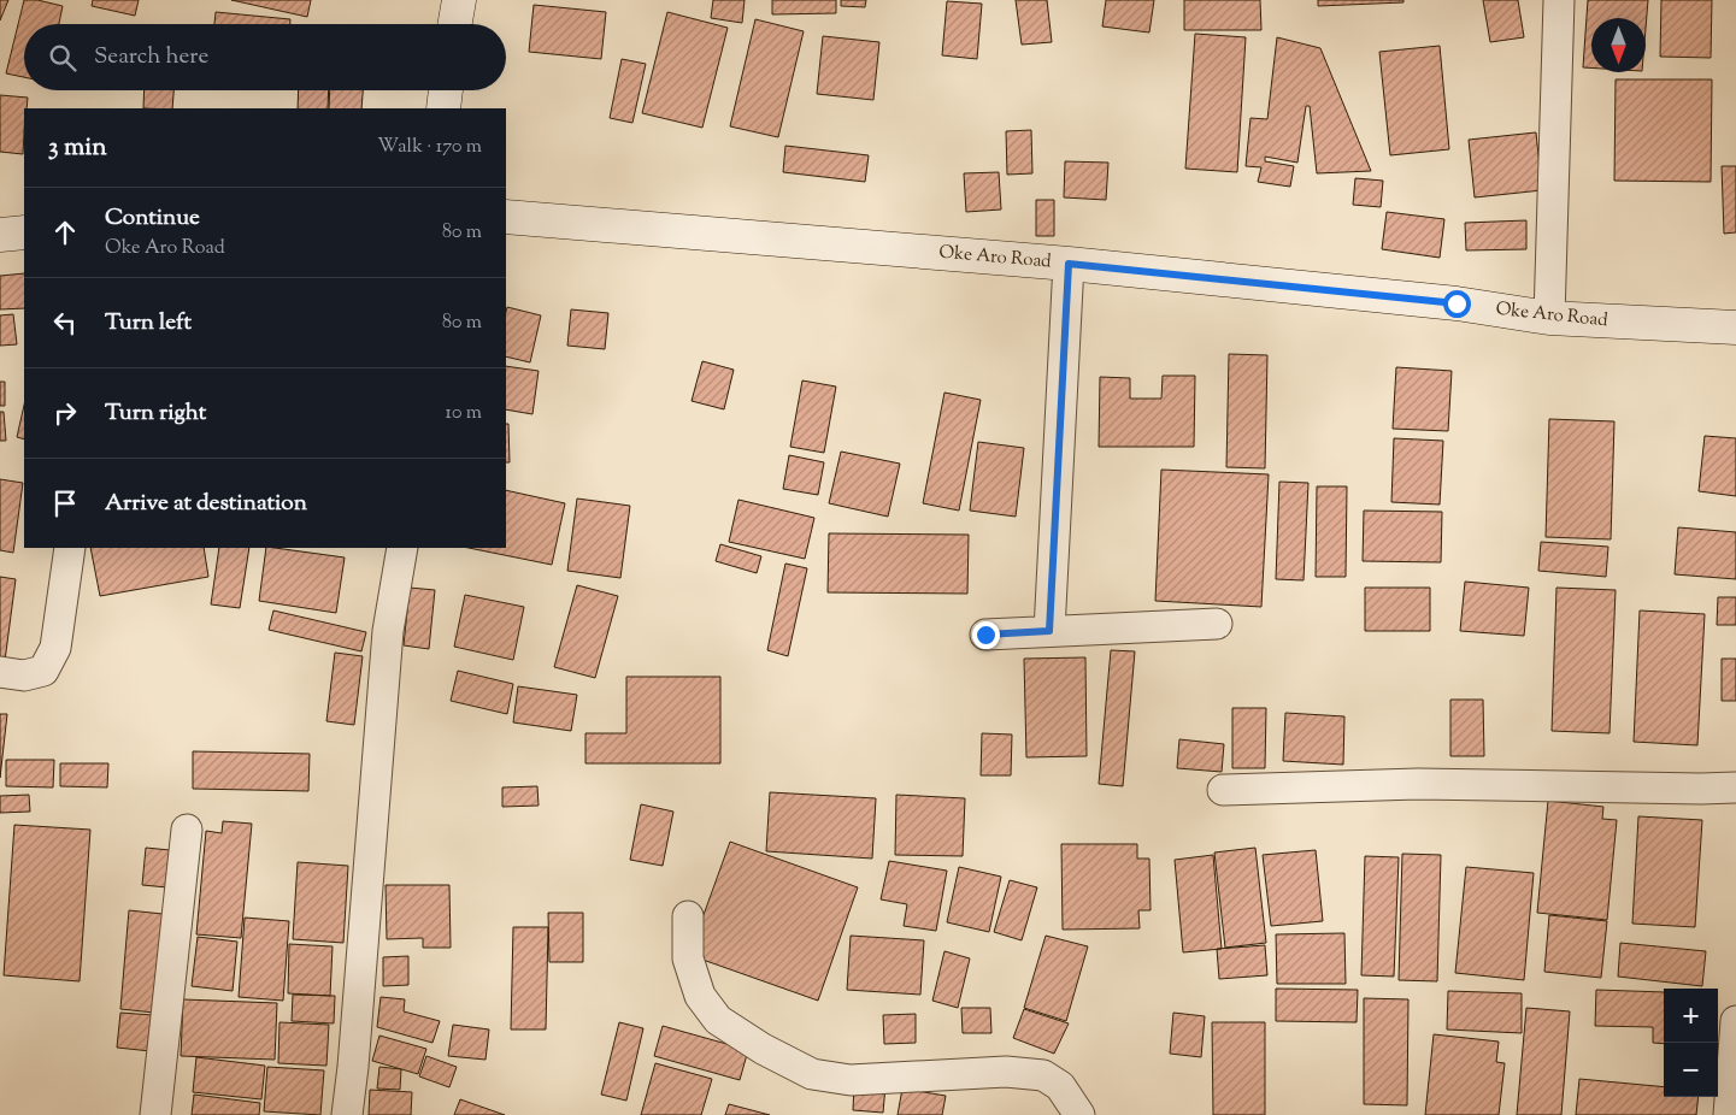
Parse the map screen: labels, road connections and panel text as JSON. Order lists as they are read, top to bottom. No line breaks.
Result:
{"streets":{"main road":["Oke Aro Road"]},"north":"bottom","page":{"search":"Search here","heading":["3 min","Walk · 170 m"],"list":[["Continue","Oke Aro Road","80 m"],["Turn left","80 m"],["Turn right","10 m"],"Arrive at destination"],"map_buttons":["+","−"]}}
